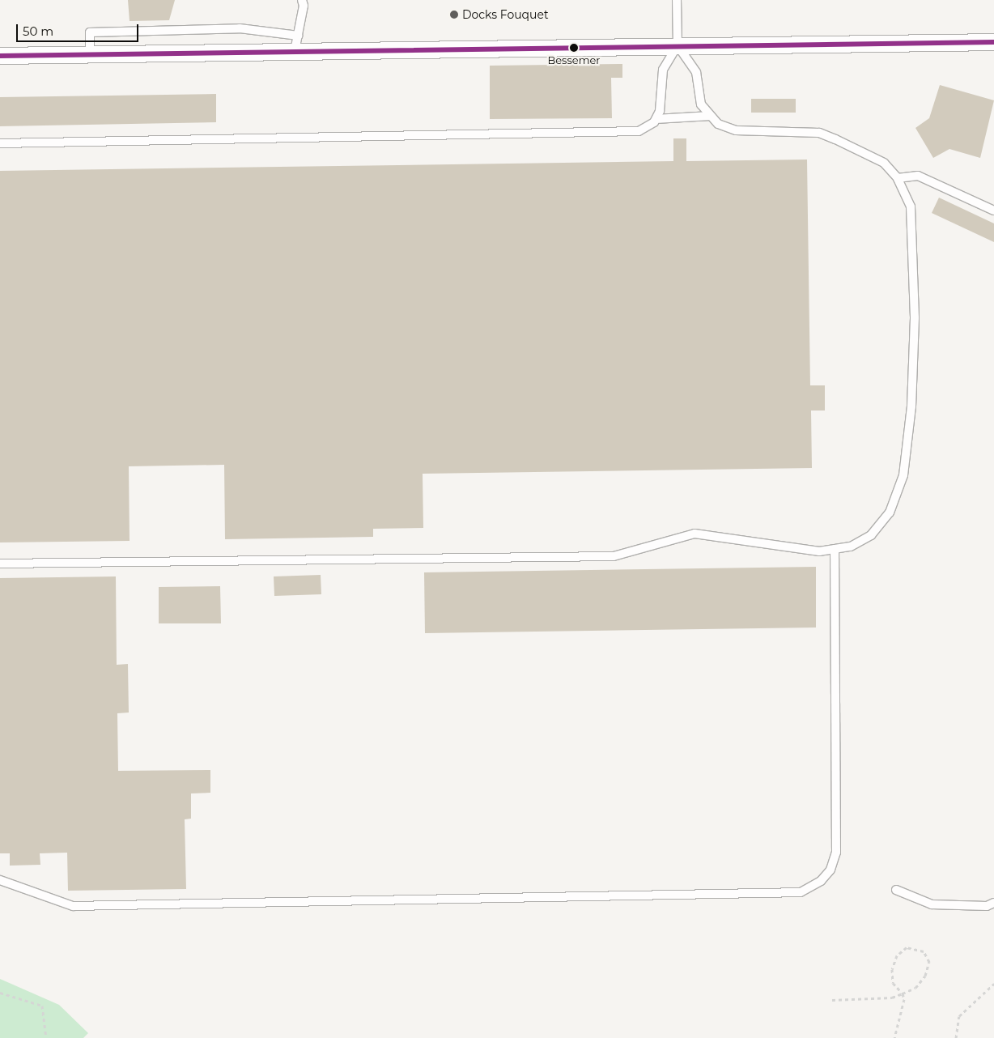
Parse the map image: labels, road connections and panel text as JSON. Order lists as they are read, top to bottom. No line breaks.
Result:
{"places":["Docks Fouquet","Bessemer"],"scale_bar":"50 m"}
